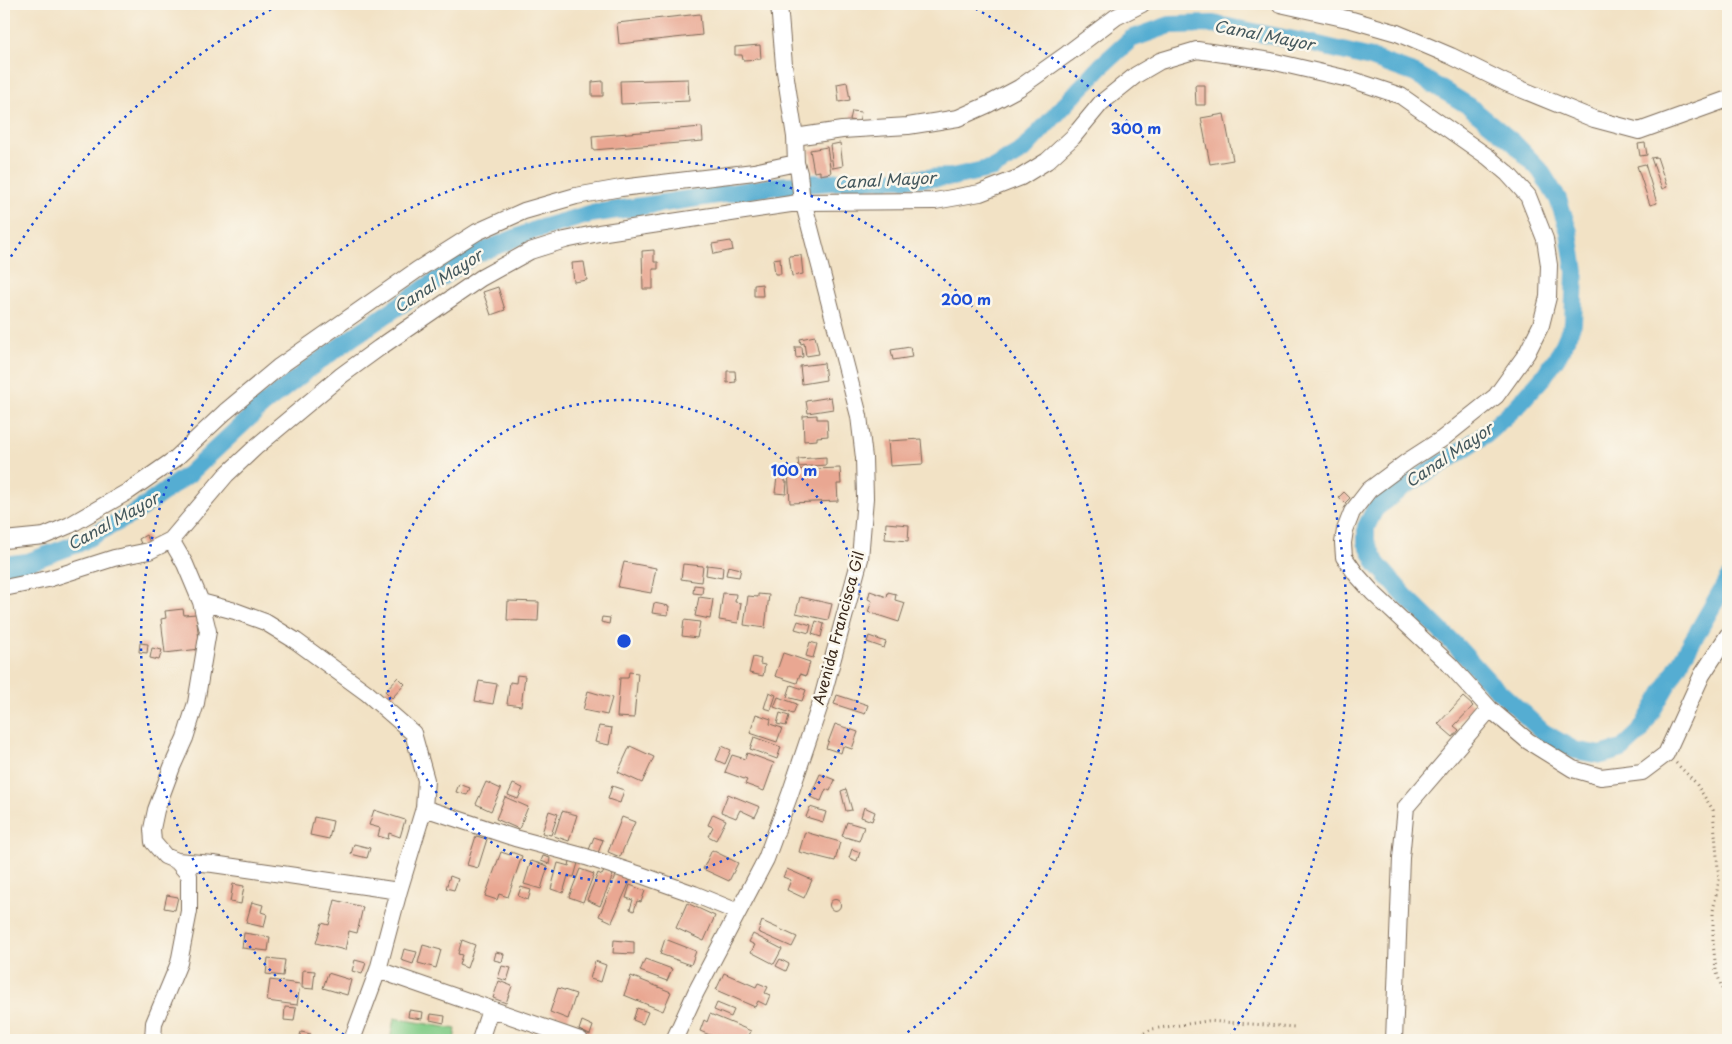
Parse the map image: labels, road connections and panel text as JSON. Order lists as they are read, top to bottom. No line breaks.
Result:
{"streets":{"street":["Avenida Francisca Gil"]},"water":["Canal Mayor"],"rings":["300 m","200 m","100 m"]}
